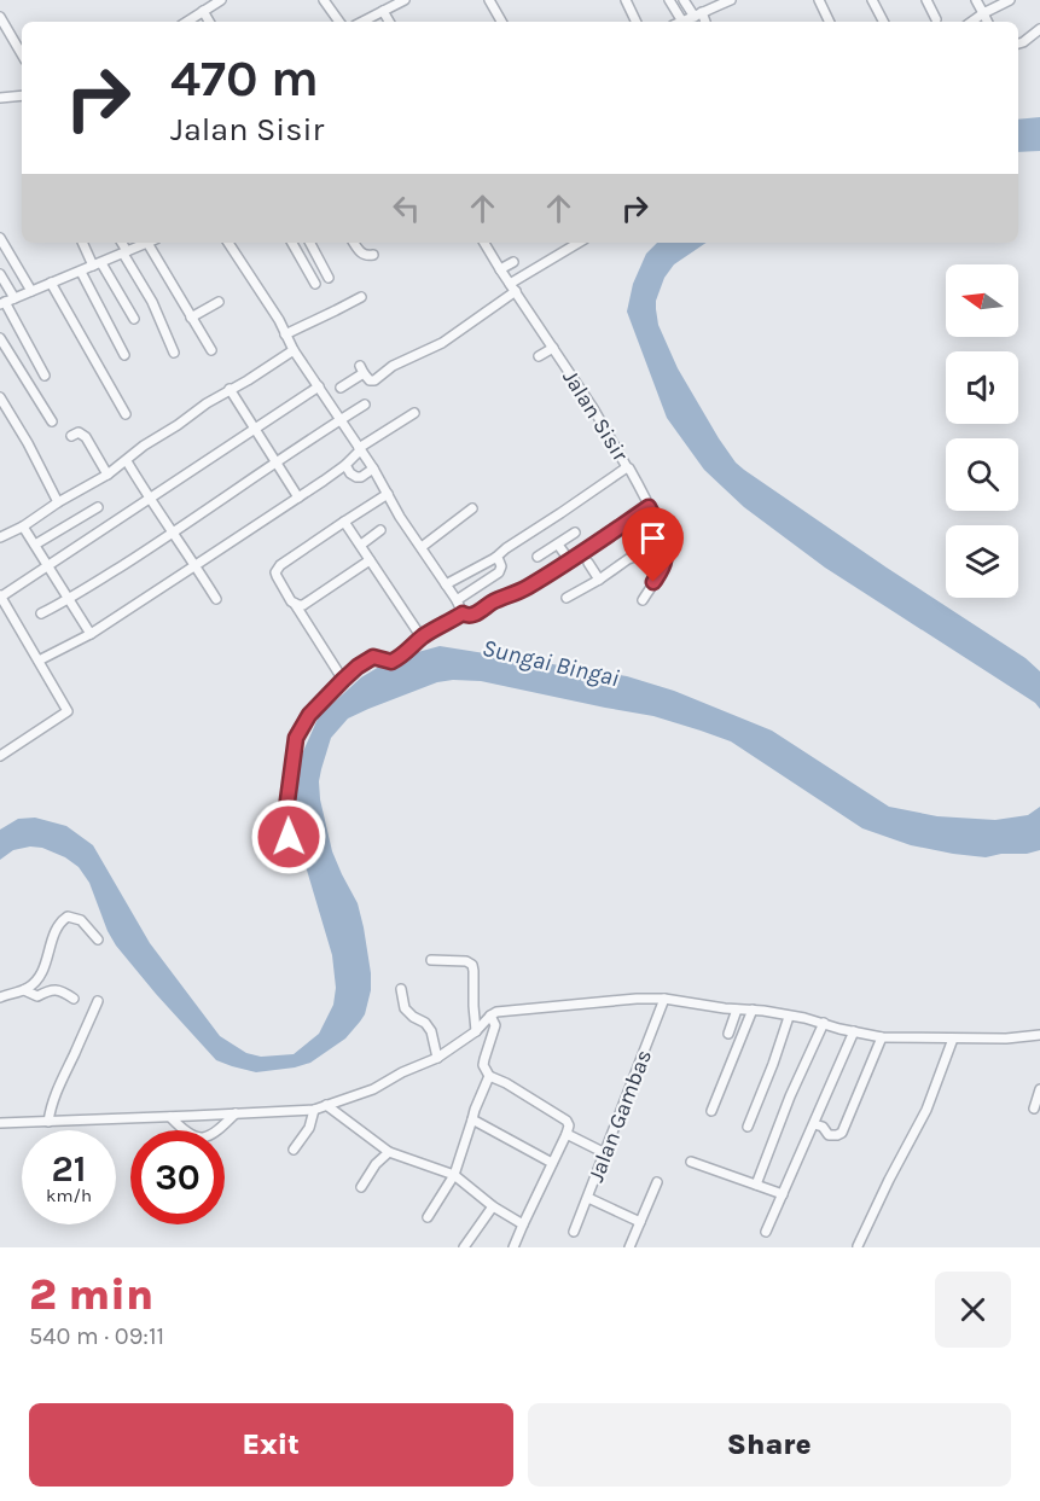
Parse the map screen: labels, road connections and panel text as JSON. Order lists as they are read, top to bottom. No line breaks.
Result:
{"streets":{"street":["Jalan Sisir","Jalan Gambas"]},"water":["Sungai Bingai"],"north":"left","page":{"turn":["470 m","Jalan Sisir"],"speed":"21 km/h","limit":"30","heading":["2 min","540 m · 09:11"],"buttons":["Exit","Share"]}}
